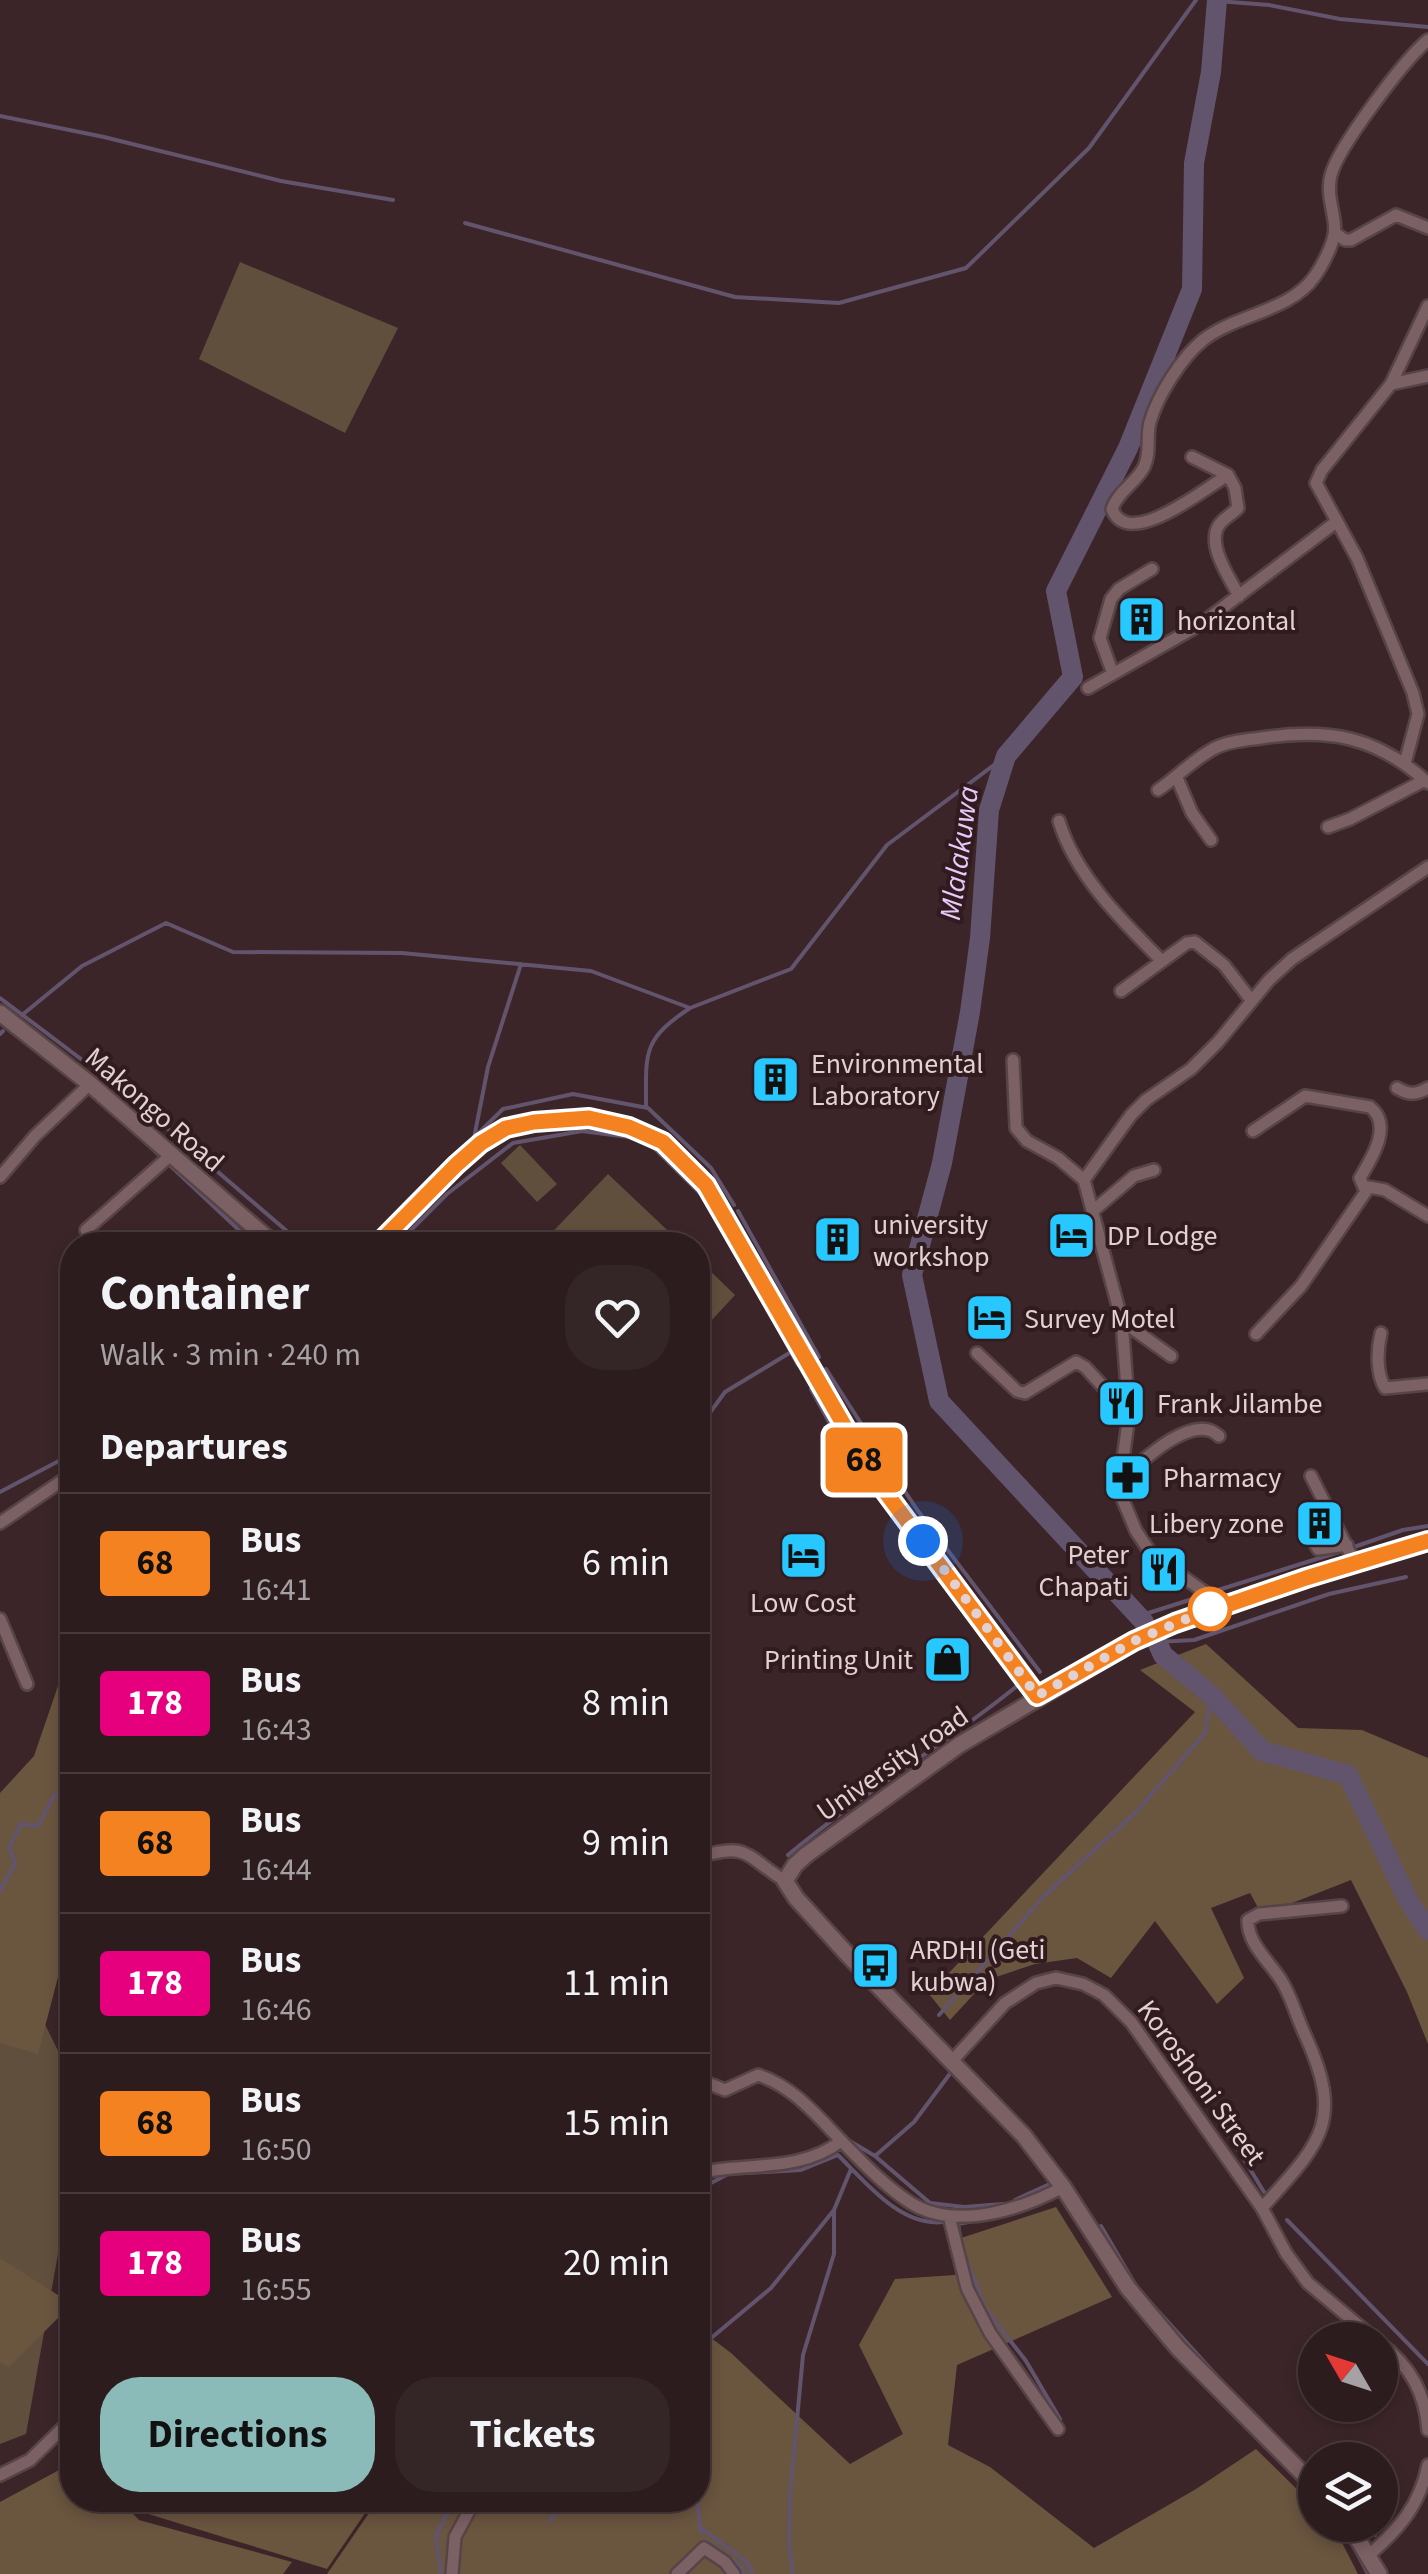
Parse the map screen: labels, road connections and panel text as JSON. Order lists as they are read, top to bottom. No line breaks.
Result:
{"streets":{"street":["Makongo Road","University road","Koroshoni Street"]},"water":["Mlalakuwa"],"places":{"building":["horizontal","Environmental Laboratory","university workshop","Libery zone"],"hotel":["DP Lodge","Survey Motel","Low Cost"],"restaurant":["Frank Jilambe","Peter Chapati"],"pharmacy":["Pharmacy"],"shop":["Printing Unit"],"bus stop":["ARDHI (Geti kubwa)"]},"lines":["bus line 68"],"north":"top left","page":{"on_map":"68","heading":[["Container","Walk · 3 min · 240 m"],"Departures"],"list":[{"mark":"68","name":"Bus","note":"16:41","value":"6 min"},{"mark":"178","name":"Bus","note":"16:43","value":"8 min"},{"mark":"68","name":"Bus","note":"16:44","value":"9 min"},{"mark":"178","name":"Bus","note":"16:46","value":"11 min"},{"mark":"68","name":"Bus","note":"16:50","value":"15 min"},{"mark":"178","name":"Bus","note":"16:55","value":"20 min"}],"buttons":["Directions","Tickets"]}}
